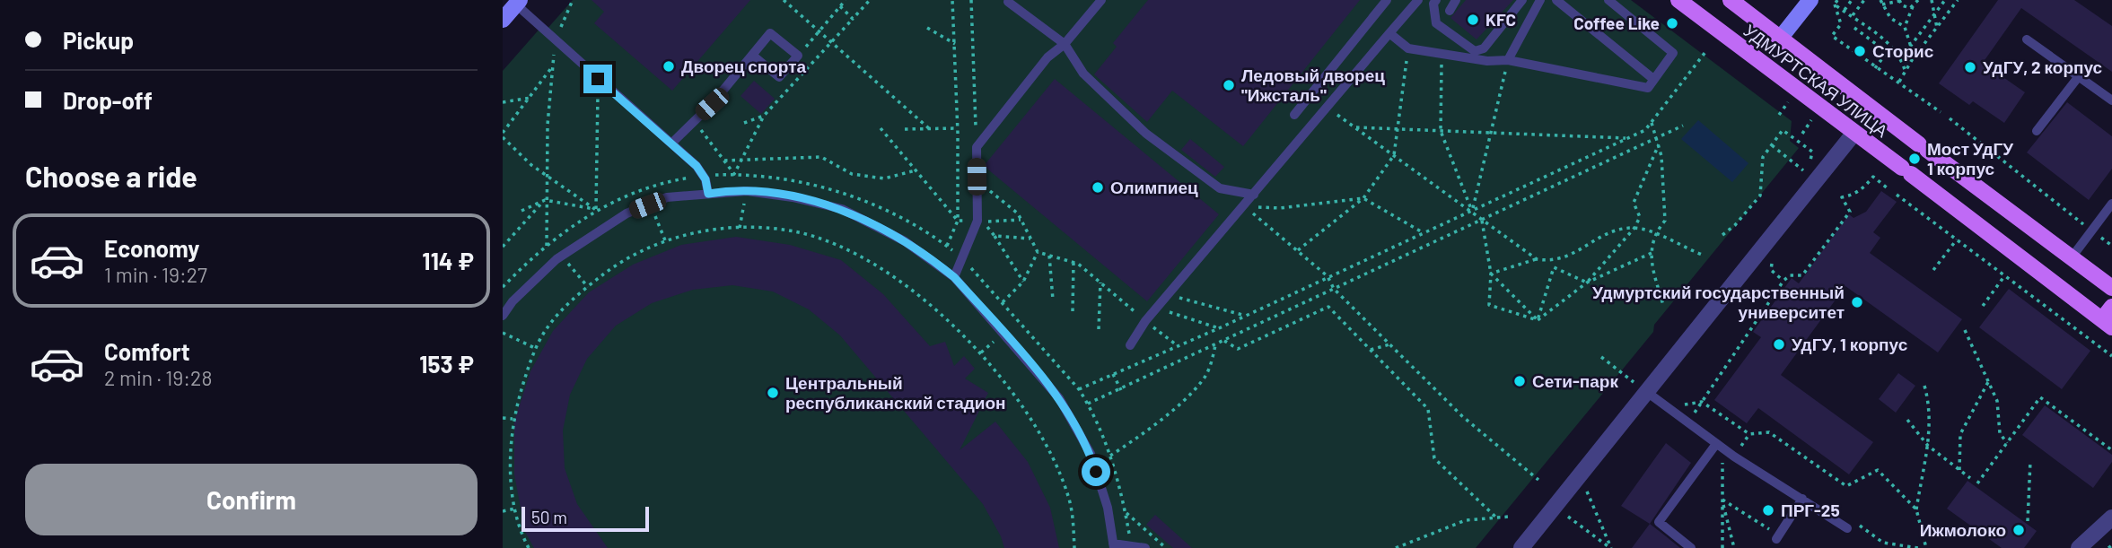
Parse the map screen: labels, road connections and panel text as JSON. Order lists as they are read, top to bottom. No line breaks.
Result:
{"streets":{"main road":["УДМУРТСКАЯ УЛИЦА"]},"places":["KFC","Coffee Like","Сторис","Дворец спорта","УдГУ, 2 корпус","Ледовый дворец \"Ижсталь\"","Мост УдГУ 1 корпус","Олимпиец","Удмуртский государственный университет","УдГУ, 1 корпус","Сети-парк","Центральный республиканский стадион","ПРГ-25","Ижмолоко"],"scale_bar":"50 m","page":{"banner":["Pickup","Drop-off"],"heading":"Choose a ride","list":[{"name":"Economy","note":"1 min · 19:27","value":"114 ₽"},{"name":"Comfort","note":"2 min · 19:28","value":"153 ₽"}],"buttons":"Confirm","scale":"50 m"}}
